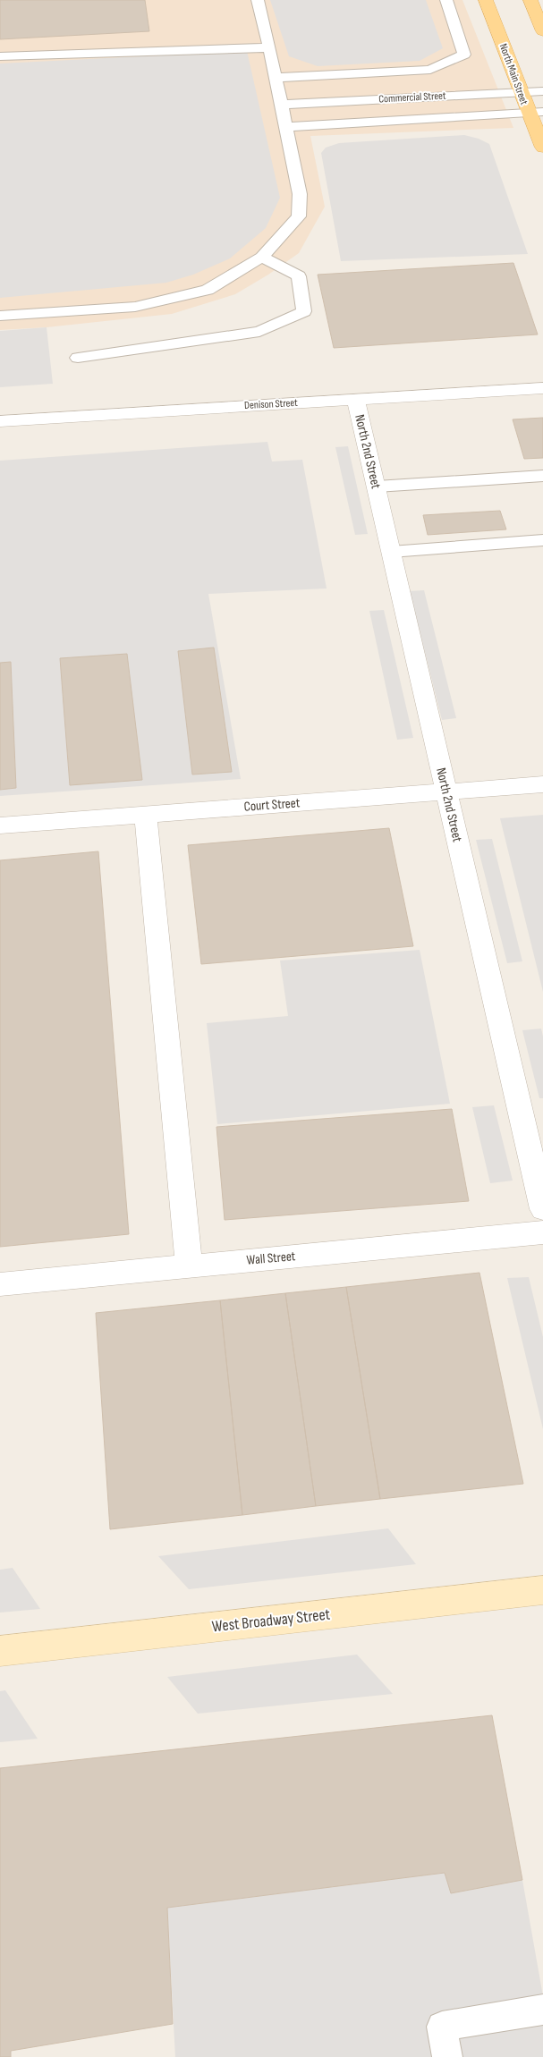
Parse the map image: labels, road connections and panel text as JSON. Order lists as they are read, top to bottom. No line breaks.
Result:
{"streets":{"main road":["North Main Street"],"street":["Denison Street","North 2nd Street","Court Street","Wall Street","West Broadway Street"],"lane":["Commercial Street"]},"crossings":[["North Main Street","Commercial Street"],["Denison Street","North 2nd Street"],["North 2nd Street","Court Street"]]}
